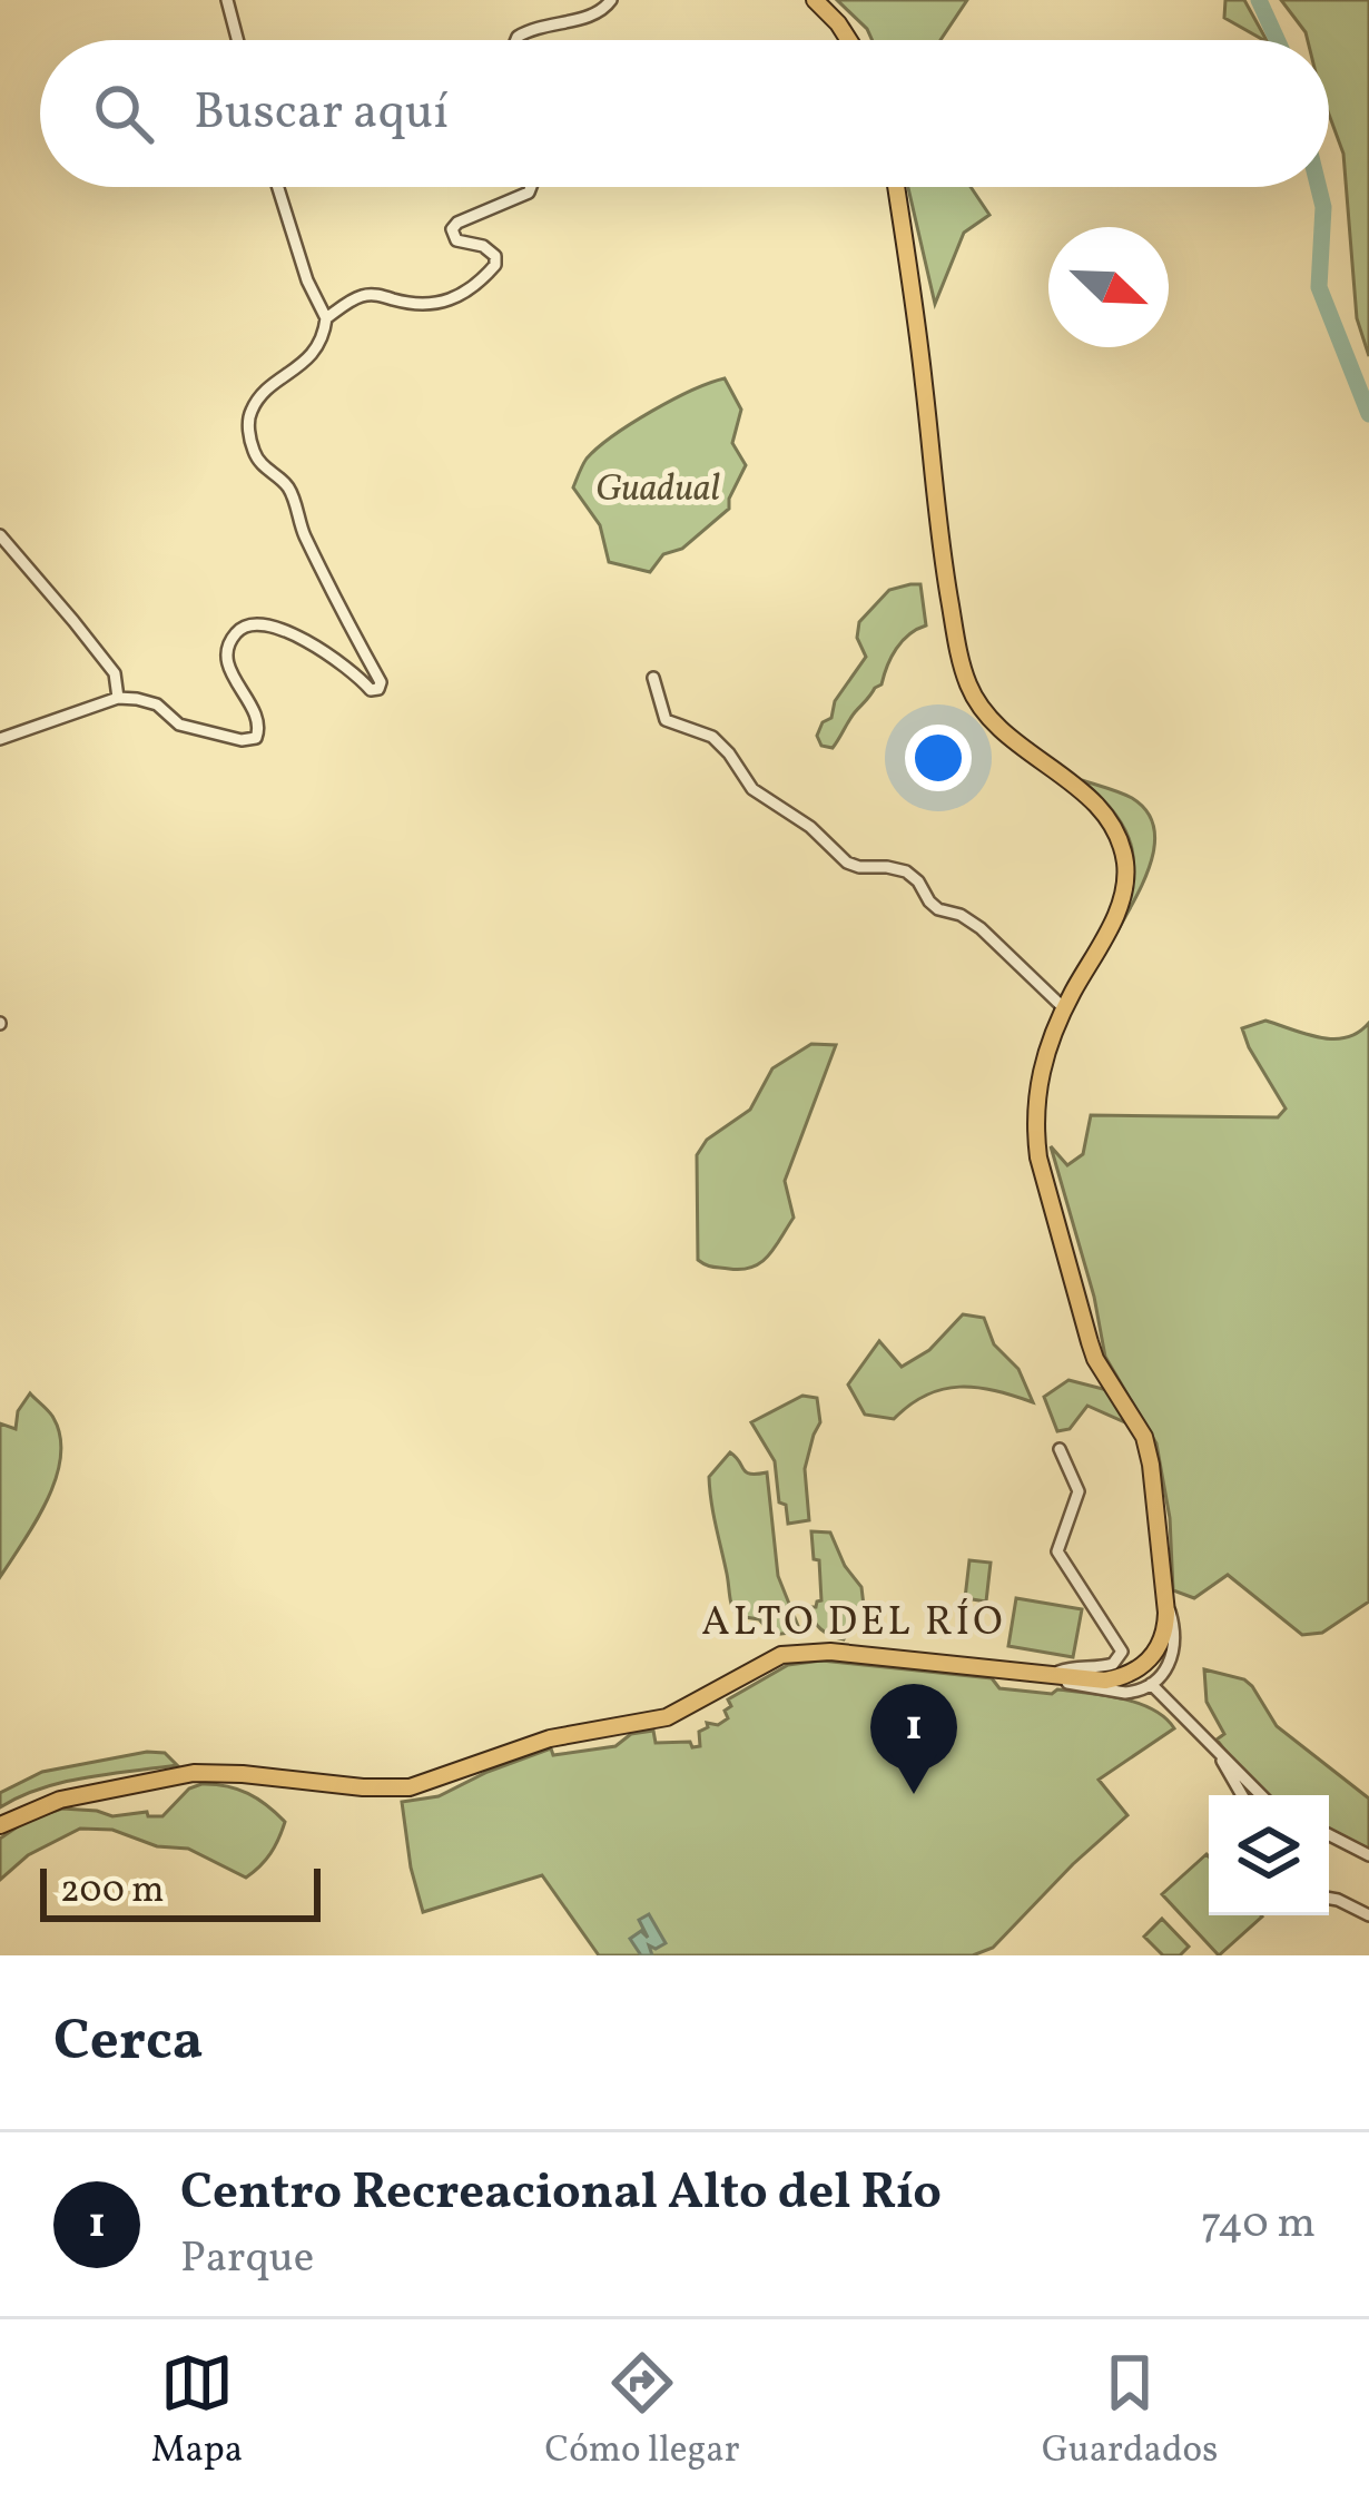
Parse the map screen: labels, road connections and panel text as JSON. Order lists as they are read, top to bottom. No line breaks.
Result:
{"districts":["ALTO DEL RÍO"],"parks":["Guadual"],"scale_bar":"200 m","north":"bottom right","page":{"search":"Buscar aquí","pins":"1","scale":"200 m","heading":"Cerca","list":[{"mark":"1","name":"Centro Recreacional Alto del Río","note":"Parque","value":"740 m"}],"nav":["Mapa","Cómo llegar","Guardados"]}}
